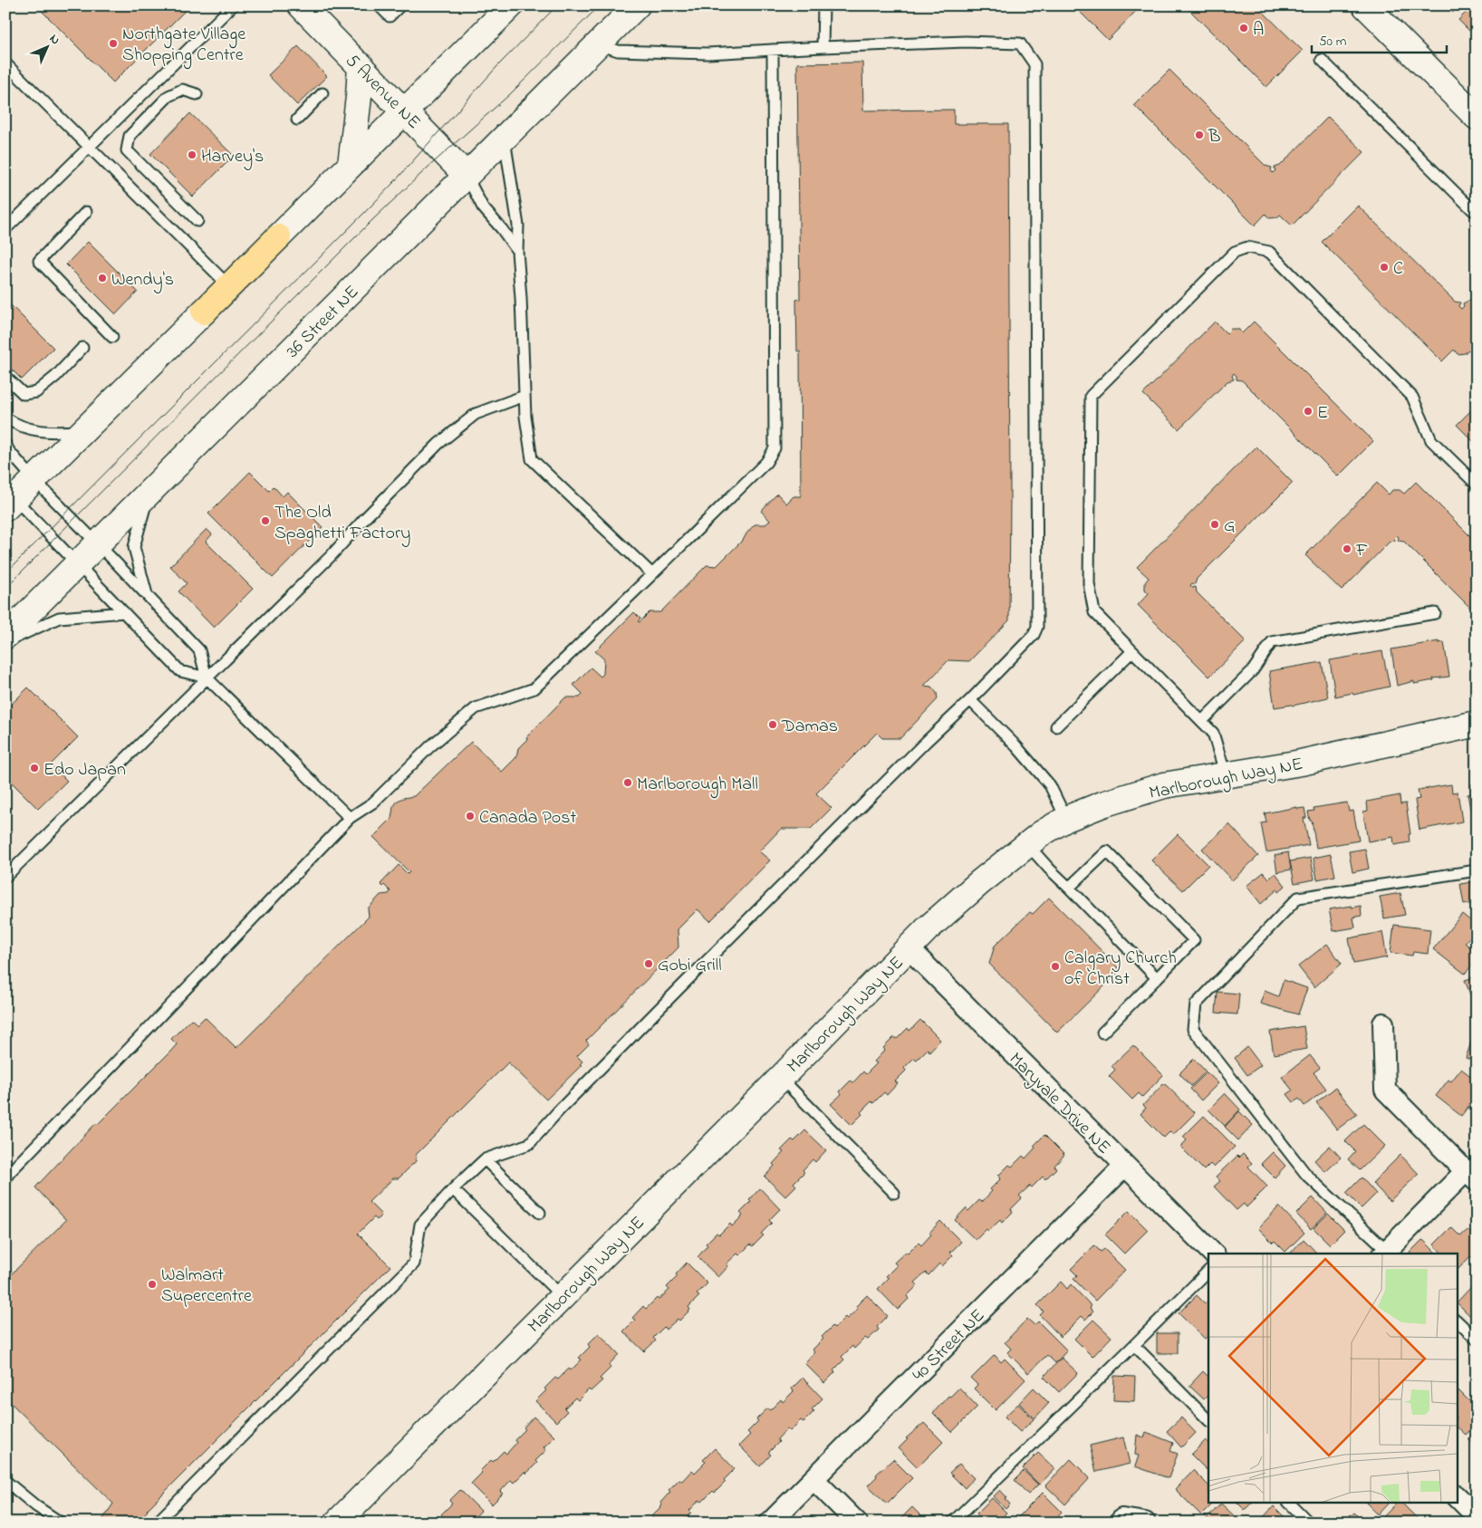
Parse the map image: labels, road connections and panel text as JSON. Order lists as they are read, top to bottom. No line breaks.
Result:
{"streets":{"street":["5 Avenue NE","36 Street NE","Marlborough Way NE","Maryvale Drive NE","40 Street NE"]},"crossings":[["5 Avenue NE","36 Street NE"],["Marlborough Way NE","Maryvale Drive NE"],["Maryvale Drive NE","40 Street NE"]],"places":["A","Northgate Village Shopping Centre","B","Harvey's","C","Wendy's","E","The Old Spaghetti Factory","G","F","Damas","Edo Japan","Marlborough Mall","Canada Post","Gobi Grill","Calgary Church of Christ","Walmart Supercentre"],"scale_bar":"50 m","north":"top right"}
